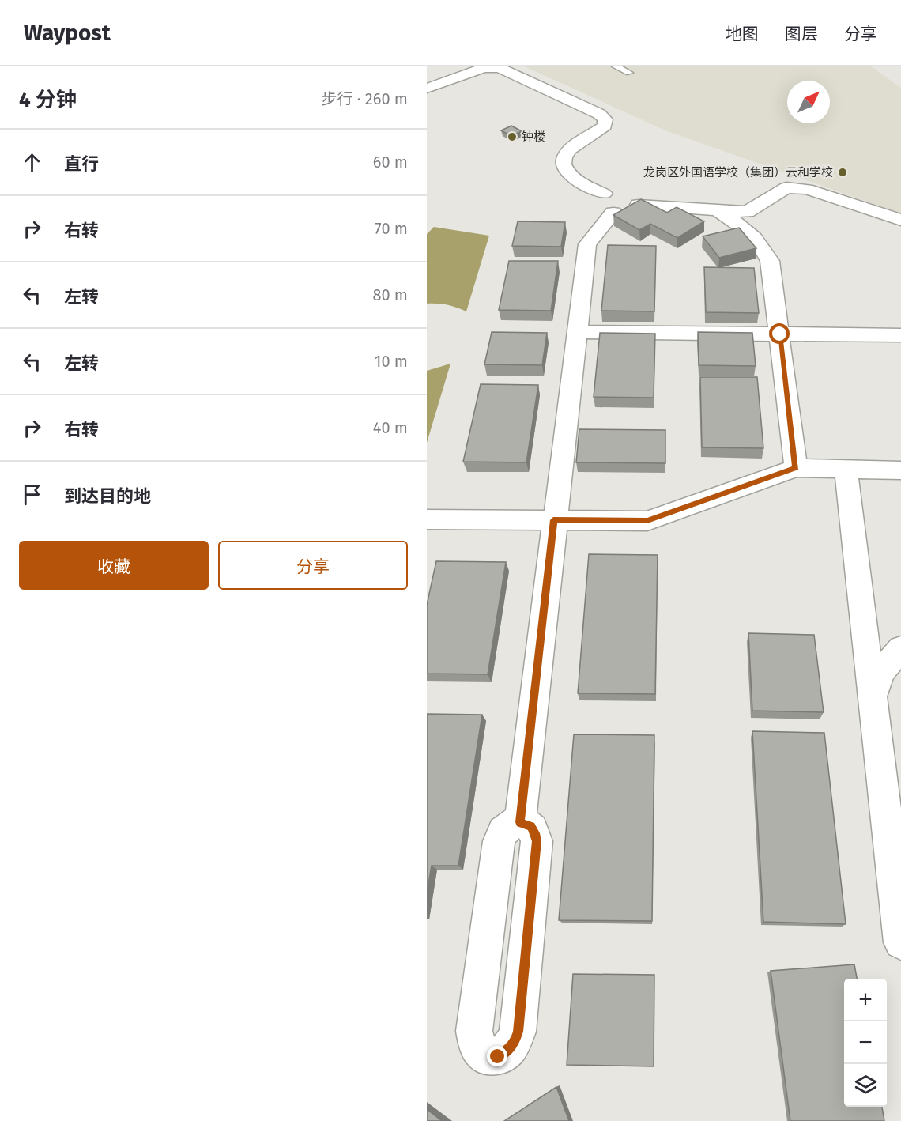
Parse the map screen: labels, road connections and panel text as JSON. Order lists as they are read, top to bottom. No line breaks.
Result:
{"places":["钟楼","龙岗区外国语学校（集团）云和学校"],"north":"top right","page":{"header":"Waypost","nav":["地图","图层","分享"],"heading":["4 分钟","步行 · 260 m"],"list":[["直行","60 m"],["右转","70 m"],["左转","80 m"],["左转","10 m"],["右转","40 m"],"到达目的地"],"buttons":["收藏","分享"],"map_buttons":["+","−"]}}
